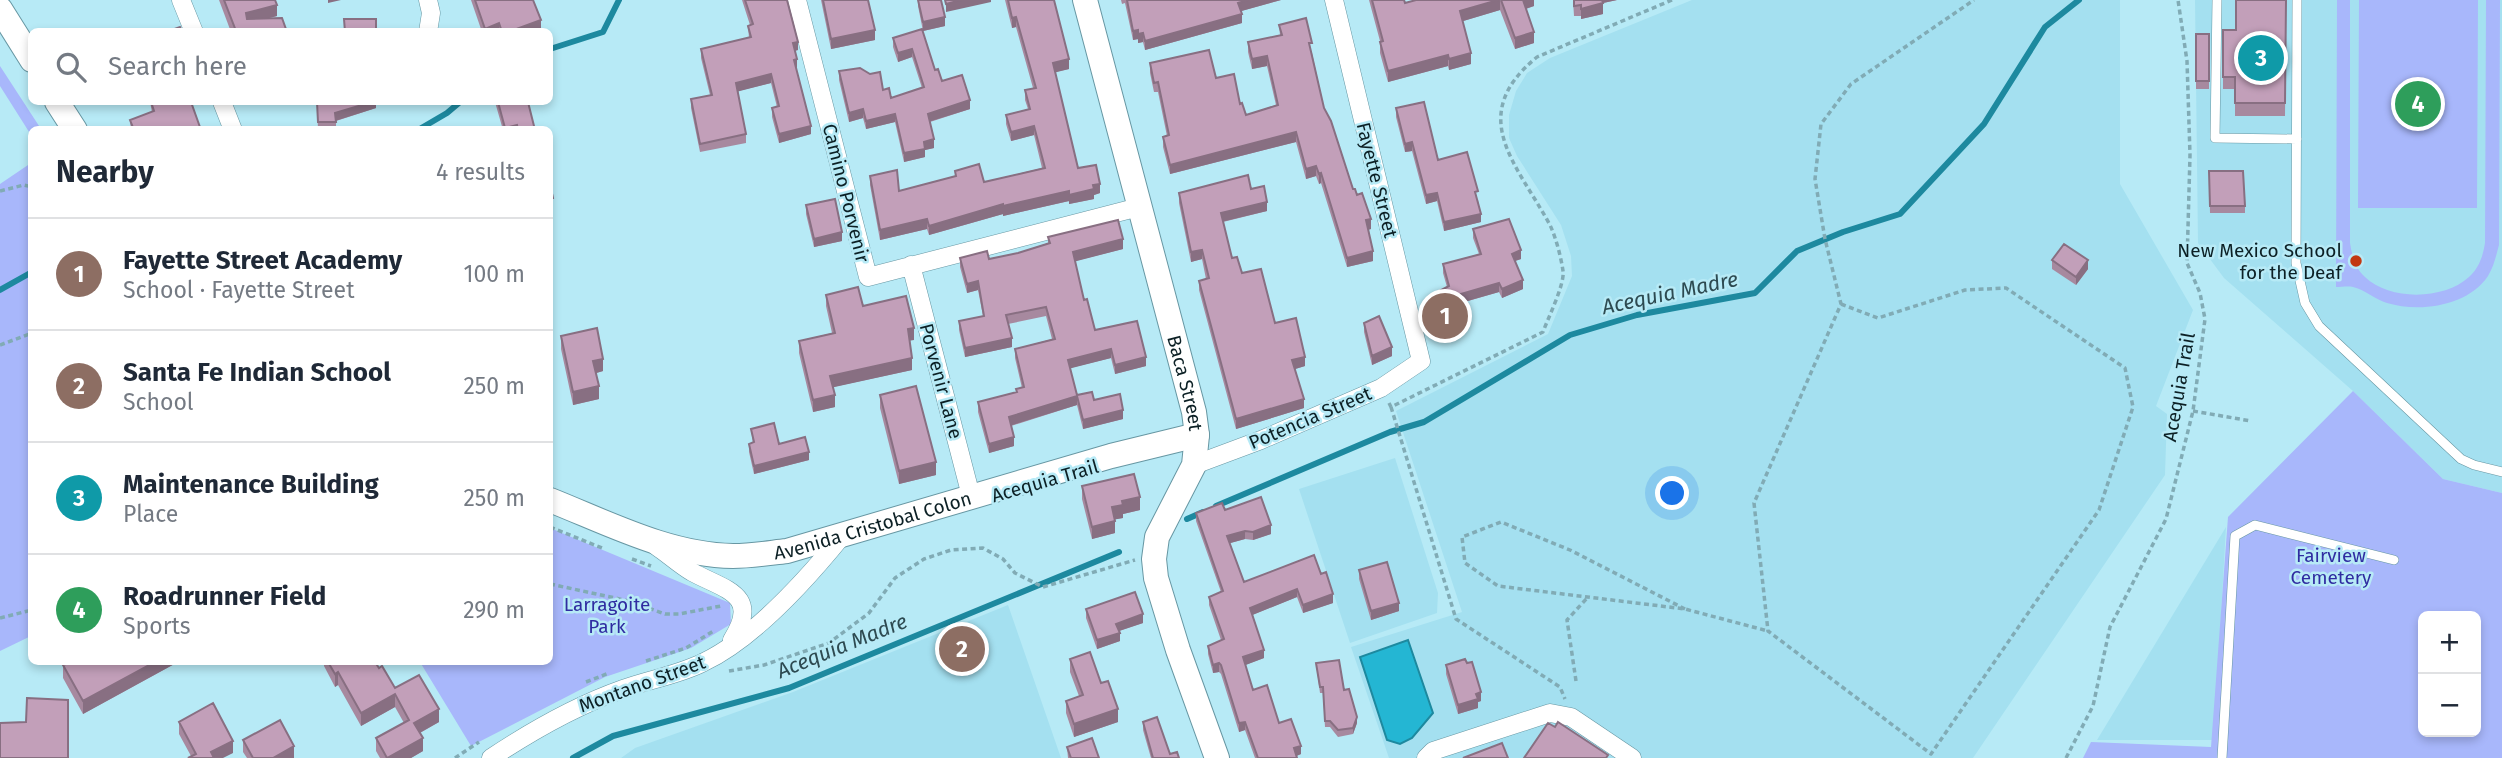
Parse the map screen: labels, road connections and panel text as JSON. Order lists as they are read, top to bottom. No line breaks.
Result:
{"streets":{"street":["Fayette Street","Camino Porvenir","Porvenir Lane","Baca Street","Potencia Street","Avenida Cristobal Colon","Montano Street"],"path":["Acequia Trail"]},"crossings":[["Fayette Street","Potencia Street"],["Camino Porvenir","Porvenir Lane"],["Camino Porvenir","Baca Street"],["Porvenir Lane","Avenida Cristobal Colon"],["Baca Street","Potencia Street"],["Baca Street","Avenida Cristobal Colon"],["Avenida Cristobal Colon","Montano Street"]],"water":["Acequia Madre"],"parks":["Fairview Cemetery","Larragoite Park"],"places":["New Mexico School for the Deaf"],"page":{"search":"Search here","pins":["3","4","1","2"],"heading":["Nearby","4 results"],"list":[{"mark":"1","name":"Fayette Street Academy","note":"School · Fayette Street","value":"100 m"},{"mark":"2","name":"Santa Fe Indian School","note":"School","value":"250 m"},{"mark":"3","name":"Maintenance Building","note":"Place","value":"250 m"},{"mark":"4","name":"Roadrunner Field","note":"Sports","value":"290 m"}],"map_buttons":["+","−"]}}
